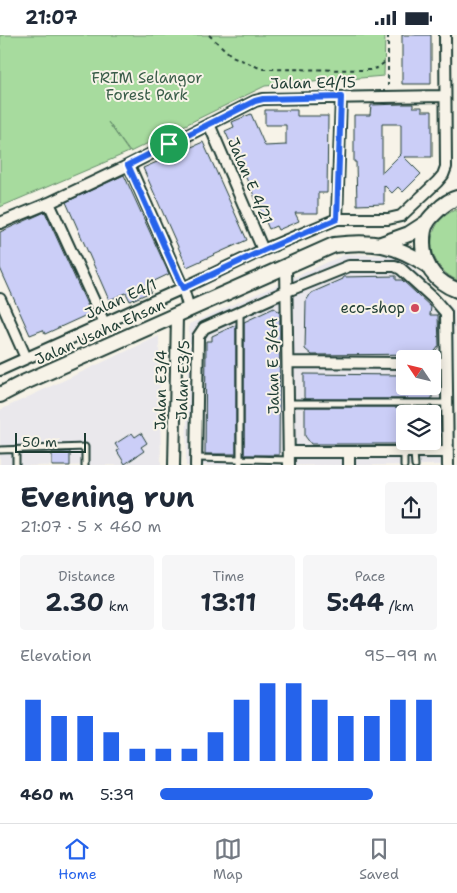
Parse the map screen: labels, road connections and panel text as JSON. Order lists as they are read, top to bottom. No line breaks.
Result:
{"streets":{"street":["Jalan E4/15","Jalan E 4/21","Jalan E4/1","Jalan Usaha Ehsan","Jalan E 3/6A","Jalan E3/5","Jalan E3/4"]},"crossings":[["Jalan E4/15","Jalan E 4/21"],["Jalan E4/15","Jalan E3/4"],["Jalan E 4/21","Jalan E4/1"],["Jalan E4/1","Jalan E3/4"],["Jalan Usaha Ehsan","Jalan E 3/6A"],["Jalan Usaha Ehsan","Jalan E3/4"],["Jalan E 3/6A","Jalan E3/5"]],"parks":["FRIM Selangor Forest Park"],"places":["eco-shop"],"scale_bar":"50 m","north":"top left","page":{"status":"21:07","scale":"50 m","heading":["Evening run","21:07 · 5 × 460 m"],"stats":[["Distance","2.30 km"],["Time","13:11"],["Pace","5:44 /km"]],"chart":["Elevation","95–99 m"],"list":[{"name":"460 m","note":"5:39"}],"tabs":["Home","Map","Saved"]}}
